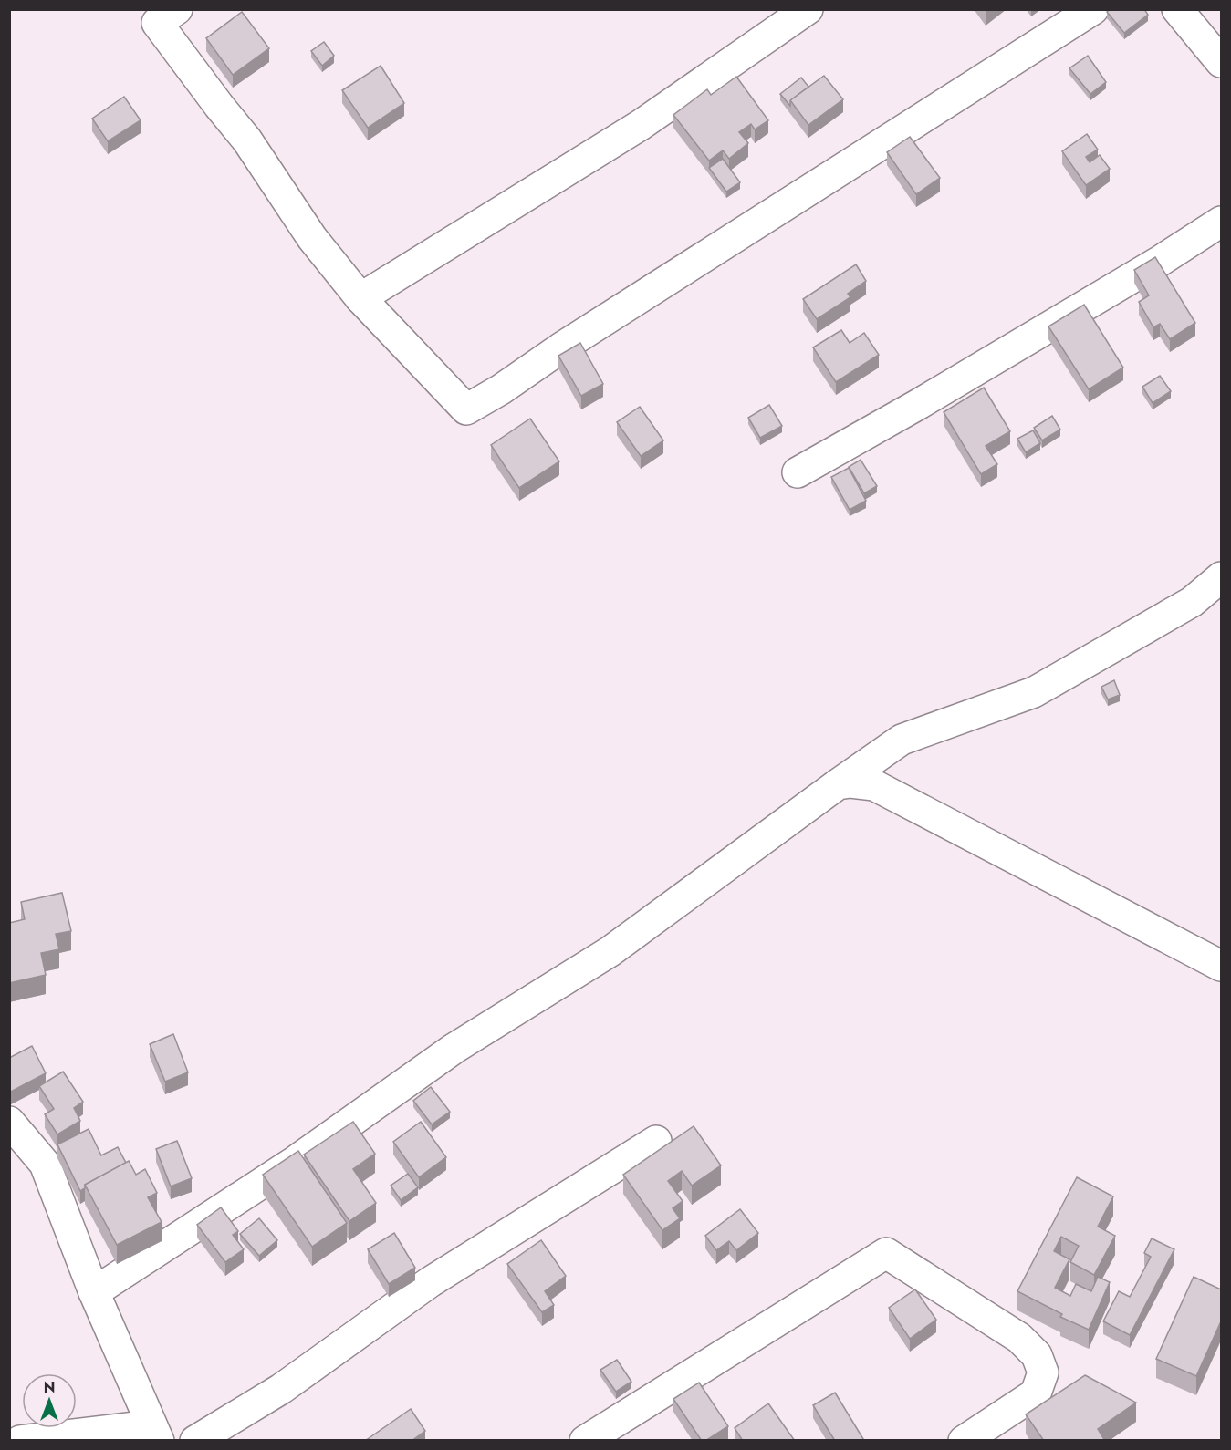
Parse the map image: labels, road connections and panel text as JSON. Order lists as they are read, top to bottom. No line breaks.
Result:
{"north":"top"}
